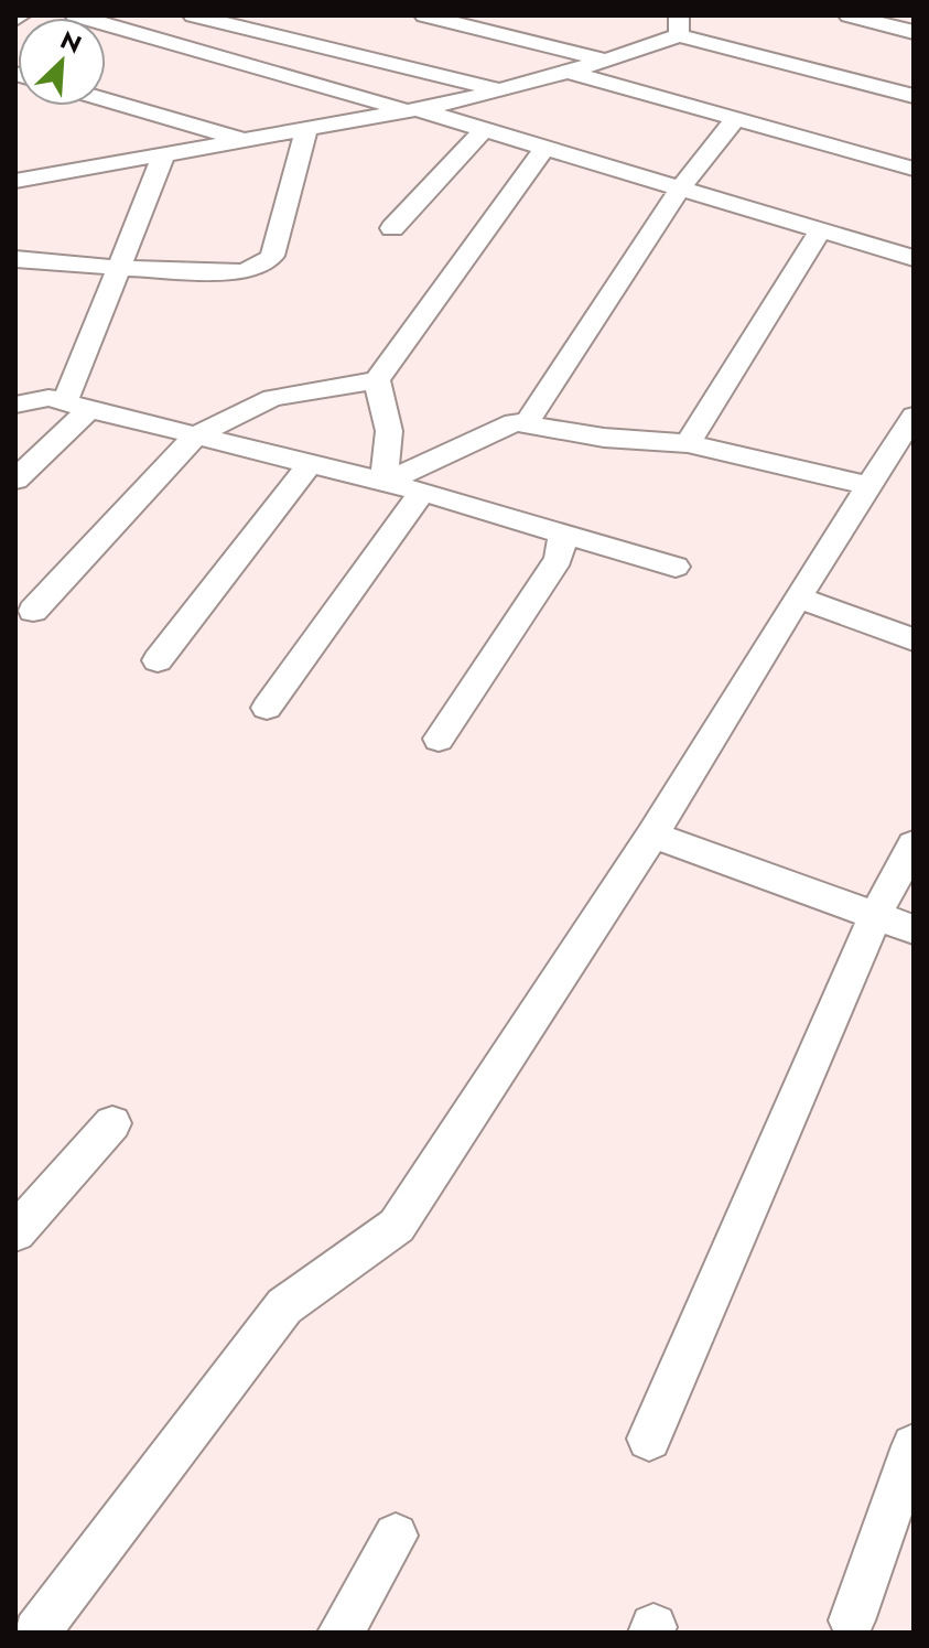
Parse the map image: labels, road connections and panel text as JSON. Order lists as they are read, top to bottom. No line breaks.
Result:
{"north":"top right"}
